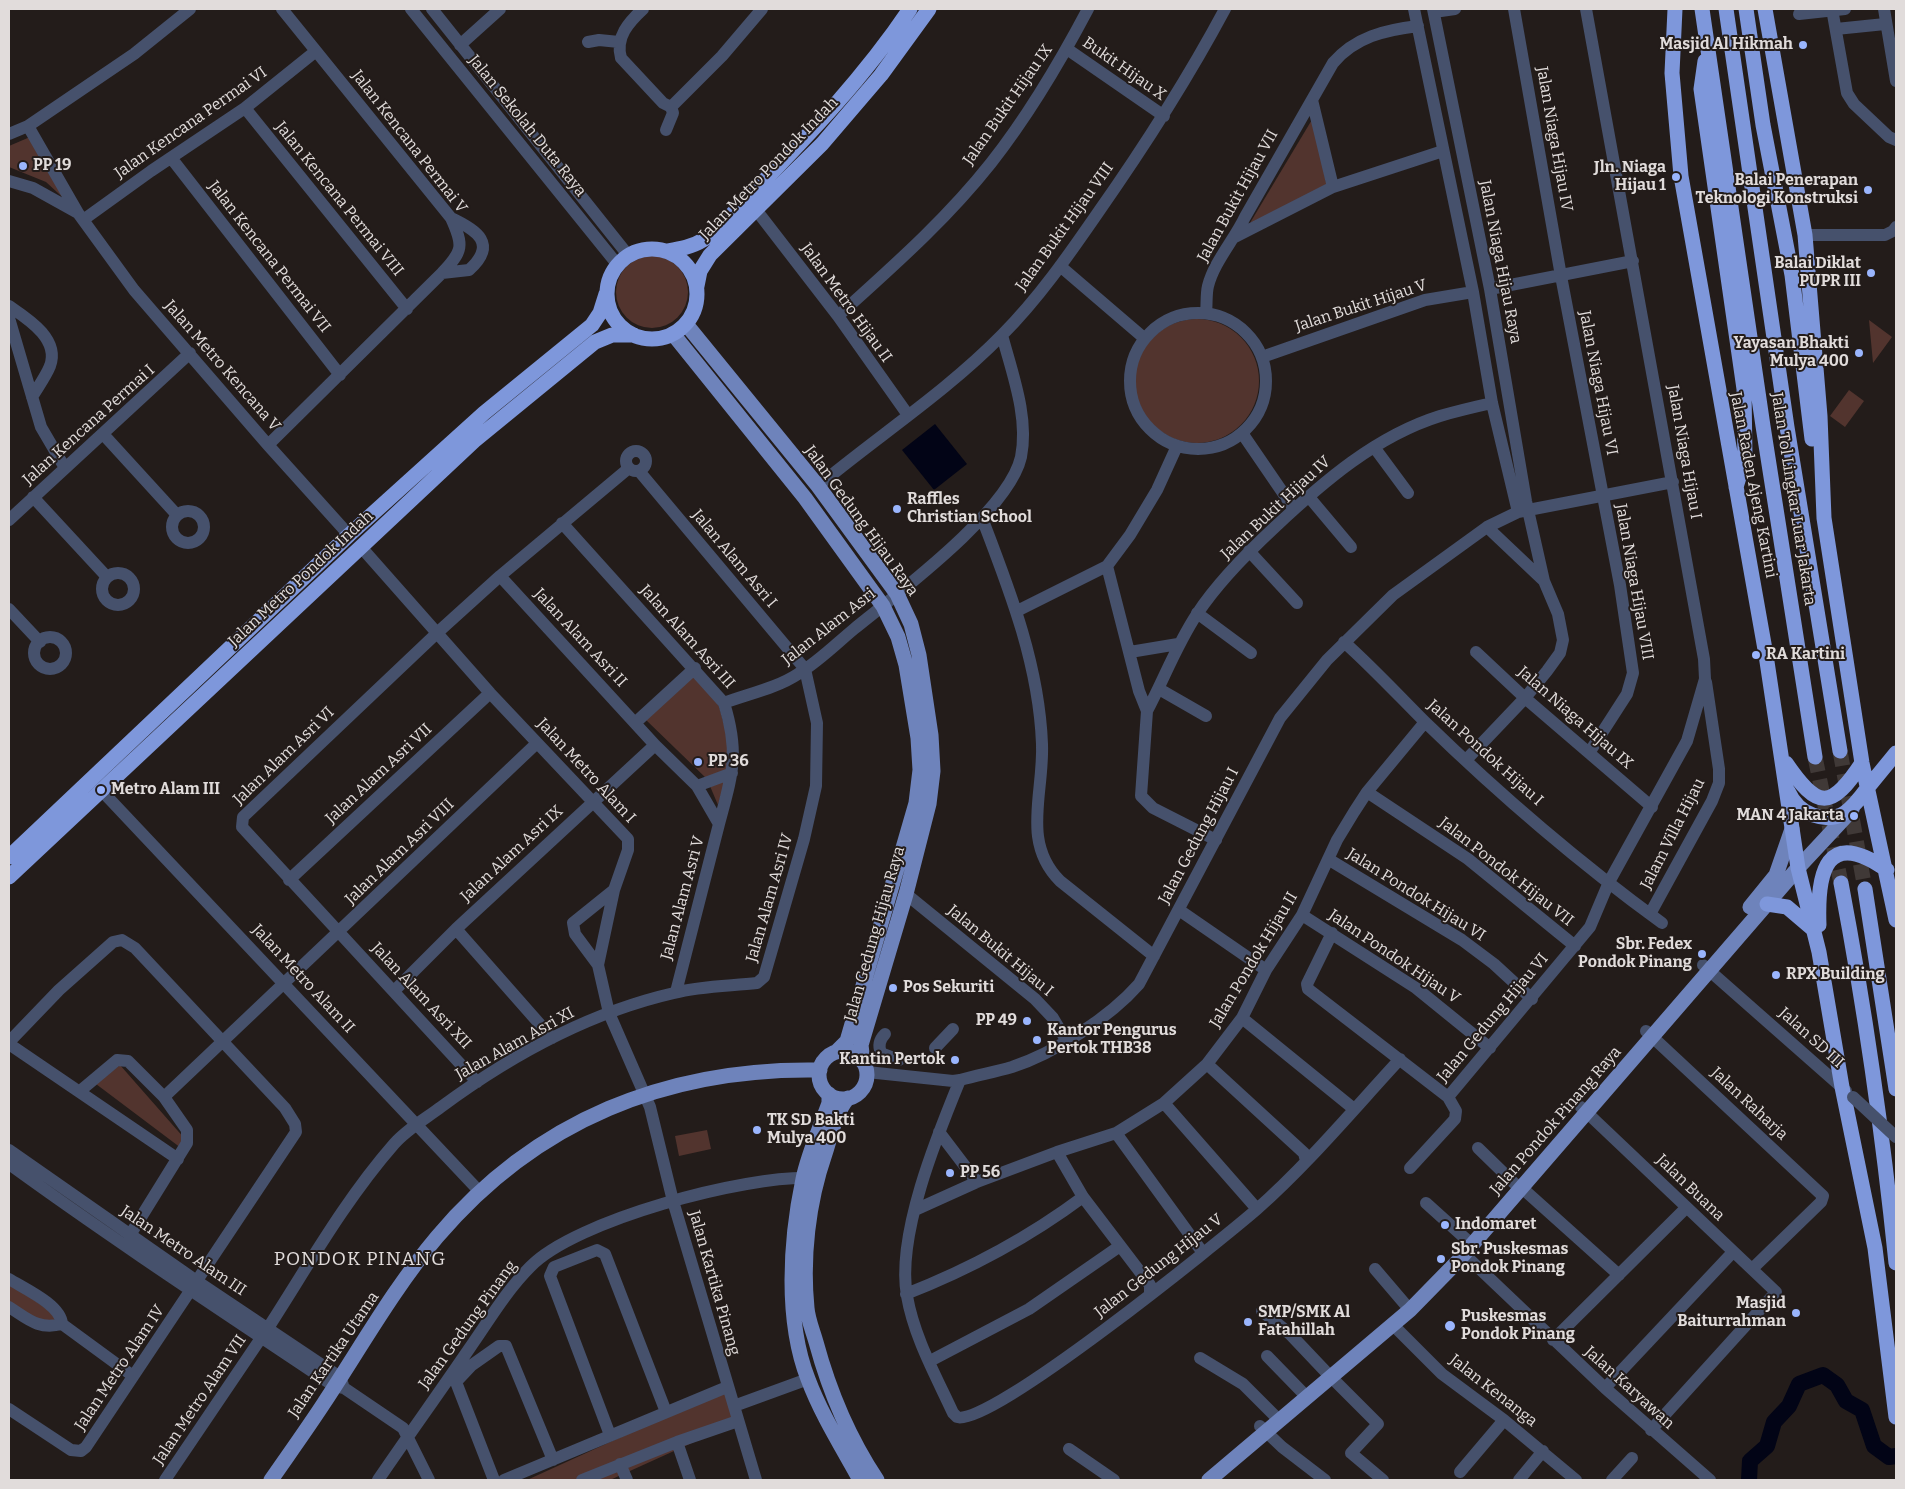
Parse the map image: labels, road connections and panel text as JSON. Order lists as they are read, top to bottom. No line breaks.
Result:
{"streets":{"highway":["Jalan Metro Pondok Indah","Jalan Raden Ajeng Kartini","Jalan Tol Lingkar Luar Jakarta","Jalan Pondok Pinang Raya"],"main road":["Jalan Gedung Hijau Raya","Jalan Kartika Utama"],"street":["Bukit Hijau X","Jalan Bukit Hijau IX","Jalan Kencana Permai VI","Jalan Sekolah Duta Raya","Jalan Niaga Hijau IV","Jalan Kencana Permai V","Jalan Bukit Hijau VII","Jalan Kencana Permai VIII","Jalan Bukit Hijau VIII","Jalan Kencana Permai VII","Jalan Niaga Hijau Raya","Jalan Metro Hijau II","Jalan Bukit Hijau V","Jalan Metro Kencana V","Jalan Niaga Hijau VI","Jalan Kencana Permai I","Jalan Niaga Hijau I","Jalan Bukit Hijau IV","Jalan Alam Asri I","Jalan Niaga Hijau VIII","Jalan Alam Asri","Jalan Alam Asri III","Jalan Alam Asri II","Jalan Niaga Hijau IX","Jalan Pondok Hijau I","Jalan Alam Asri VI","Jalan Metro Alam I","Jalan Alam Asri VII","Jalam Villa Hijau","Jalan Gedung Hijau I","Jalan Alam Asri VIII","Jalan Alam Asri IX","Jalan Pondok Hijau VII","Jalan Pondok Hijau VI","Jalan Alam Asri V","Jalan Alam Asri IV","Jalan Bukit Hijau I","Jalan Pondok Hijau V","Jalan Pondok Hijau II","Jalan Metro Alam II","Jalan Alam Asri XII","Jalan Gedung Hijau VI","Jalan SD III","Jalan Alam Asri XI","Jalan Raharja","Jalan Buana","Jalan Metro Alam III","Jalan Gedung Hijau V","Jalan Kartika Pinang","Jalan Gedung Pinang","Jalan Metro Alam IV","Jalan Karyawan","Jalan Kenanga","Jalan Metro Alam VII"]},"crossings":[["Bukit Hijau X","Jalan Bukit Hijau IX"],["Bukit Hijau X","Jalan Bukit Hijau VIII"],["Jalan Bukit Hijau IX","Jalan Metro Hijau II"],["Jalan Kencana Permai VI","Jalan Kencana Permai V"],["Jalan Kencana Permai VI","Jalan Kencana Permai VIII"],["Jalan Kencana Permai VI","Jalan Kencana Permai VII"],["Jalan Kencana Permai VI","Jalan Metro Kencana V"],["Jalan Sekolah Duta Raya","Jalan Metro Pondok Indah"],["Jalan Sekolah Duta Raya","Jalan Gedung Hijau Raya"],["Jalan Niaga Hijau IV","Jalan Niaga Hijau VI"],["Jalan Kencana Permai V","Jalan Kencana Permai VIII"],["Jalan Kencana Permai V","Jalan Kencana Permai VII"],["Jalan Kencana Permai V","Jalan Metro Kencana V"],["Jalan Metro Pondok Indah","Jalan Metro Hijau II"],["Jalan Metro Pondok Indah","Jalan Metro Kencana V"],["Jalan Metro Pondok Indah","Jalan Gedung Hijau Raya"],["Jalan Metro Pondok Indah","Jalan Metro Alam I"],["Jalan Metro Pondok Indah","Jalan Metro Alam II"],["Jalan Bukit Hijau VII","Jalan Niaga Hijau Raya"],["Jalan Bukit Hijau VII","Jalan Bukit Hijau V"],["Jalan Bukit Hijau VIII","Jalan Metro Hijau II"],["Jalan Bukit Hijau VIII","Jalan Gedung Hijau Raya"],["Jalan Bukit Hijau VIII","Jalan Alam Asri"],["Jalan Niaga Hijau Raya","Jalan Bukit Hijau V"],["Jalan Niaga Hijau Raya","Jalan Bukit Hijau IV"],["Jalan Niaga Hijau Raya","Jalan Gedung Hijau I"],["Jalan Metro Kencana V","Jalan Kencana Permai I"],["Jalan Niaga Hijau VI","Jalan Niaga Hijau VIII"],["Jalan Niaga Hijau VI","Jalan Gedung Hijau I"],["Jalan Niaga Hijau I","Jalan Niaga Hijau IX"],["Jalan Niaga Hijau I","Jalan Pondok Hijau I"],["Jalan Niaga Hijau I","Jalam Villa Hijau"],["Jalan Niaga Hijau I","Jalan Gedung Hijau I"],["Jalan Niaga Hijau I","Jalan Gedung Hijau VI"],["Jalan Raden Ajeng Kartini","Jalan Pondok Pinang Raya"],["Jalan Gedung Hijau Raya","Jalan Alam Asri"],["Jalan Gedung Hijau Raya","Jalan Gedung Hijau I"],["Jalan Gedung Hijau Raya","Jalan Bukit Hijau I"],["Jalan Gedung Hijau Raya","Jalan Kartika Utama"],["Jalan Alam Asri I","Jalan Alam Asri"],["Jalan Alam Asri I","Jalan Alam Asri III"],["Jalan Alam Asri I","Jalan Alam Asri II"],["Jalan Alam Asri I","Jalan Alam Asri VI"],["Jalan Alam Asri I","Jalan Metro Alam I"],["Jalan Alam Asri I","Jalan Alam Asri IV"],["Jalan Niaga Hijau VIII","Jalan Niaga Hijau IX"],["Jalan Niaga Hijau VIII","Jalan Gedung Hijau I"],["Jalan Alam Asri","Jalan Alam Asri III"],["Jalan Alam Asri","Jalan Alam Asri IV"],["Jalan Alam Asri III","Jalan Alam Asri V"],["Jalan Alam Asri II","Jalan Alam Asri IX"],["Jalan Alam Asri II","Jalan Alam Asri V"],["Jalan Pondok Hijau I","Jalam Villa Hijau"],["Jalan Pondok Hijau I","Jalan Gedung Hijau I"],["Jalan Pondok Hijau I","Jalan Pondok Hijau II"],["Jalan Pondok Hijau I","Jalan Gedung Hijau VI"],["Jalan Alam Asri VI","Jalan Metro Alam I"],["Jalan Alam Asri VI","Jalan Alam Asri VII"],["Jalan Alam Asri VI","Jalan Alam Asri VIII"],["Jalan Alam Asri VI","Jalan Alam Asri XII"],["Jalan Metro Alam I","Jalan Alam Asri VII"],["Jalan Metro Alam I","Jalan Alam Asri VIII"],["Jalan Metro Alam I","Jalan Alam Asri IX"],["Jalan Metro Alam I","Jalan Alam Asri IV"],["Jalan Metro Alam I","Jalan Alam Asri XI"],["Jalan Metro Alam I","Jalan Kartika Pinang"],["Jalan Metro Alam I","Jalan Kartika Utama"],["Jalam Villa Hijau","Jalan Gedung Hijau VI"],["Jalan Gedung Hijau I","Jalan Bukit Hijau I"],["Jalan Gedung Hijau I","Jalan Gedung Hijau V"],["Jalan Gedung Hijau I","Jalan Kartika Utama"],["Jalan Alam Asri VIII","Jalan Metro Alam II"],["Jalan Alam Asri VIII","Jalan Alam Asri XII"],["Jalan Alam Asri VIII","Jalan Metro Alam IV"],["Jalan Alam Asri IX","Jalan Alam Asri V"],["Jalan Alam Asri IX","Jalan Alam Asri XII"],["Jalan Pondok Hijau VII","Jalan Pondok Hijau II"],["Jalan Pondok Hijau VII","Jalan Gedung Hijau VI"],["Jalan Pondok Hijau VI","Jalan Pondok Hijau II"],["Jalan Pondok Hijau VI","Jalan Gedung Hijau VI"],["Jalan Alam Asri V","Jalan Alam Asri IV"],["Jalan Alam Asri IV","Jalan Alam Asri XI"],["Jalan Pondok Hijau V","Jalan Pondok Hijau II"],["Jalan Pondok Hijau V","Jalan Gedung Hijau VI"],["Jalan Pondok Hijau II","Jalan Gedung Hijau V"],["Jalan Metro Alam II","Jalan Alam Asri XI"],["Jalan Metro Alam II","Jalan Kartika Utama"],["Jalan Alam Asri XII","Jalan Alam Asri XI"],["Jalan SD III","Jalan Pondok Pinang Raya"],["Jalan Alam Asri XI","Jalan Metro Alam III"],["Jalan Alam Asri XI","Jalan Metro Alam VII"],["Jalan Raharja","Jalan Pondok Pinang Raya"],["Jalan Raharja","Jalan Buana"],["Jalan Pondok Pinang Raya","Jalan Buana"],["Jalan Pondok Pinang Raya","Jalan Karyawan"],["Jalan Pondok Pinang Raya","Jalan Kenanga"],["Jalan Buana","Jalan Karyawan"],["Jalan Metro Alam III","Jalan Gedung Pinang"],["Jalan Metro Alam III","Jalan Kartika Utama"],["Jalan Metro Alam III","Jalan Metro Alam IV"],["Jalan Metro Alam III","Jalan Metro Alam VII"],["Jalan Kartika Pinang","Jalan Gedung Pinang"],["Jalan Kartika Pinang","Jalan Kartika Utama"]],"districts":["PONDOK PINANG"],"places":["Masjid Al Hikmah","PP 19","Jln. Niaga Hijau 1","Balai Penerapan Teknologi Konstruksi","Balai Diklat PUPR III","Yayasan Bhakti Mulya 400","Raffles Christian School","RA Kartini","PP 36","Metro Alam III","MAN 4 Jakarta","Sbr. Fedex Pondok Pinang","RPX Building","Pos Sekuriti","PP 49","Kantor Pengurus Pertok THB38","Kantin Pertok","TK SD Bakti Mulya 400","PP 56","Indomaret","Sbr. Puskesmas Pondok Pinang","Masjid Baiturrahman","SMP/SMK Al Fatahillah","Puskesmas Pondok Pinang"]}
